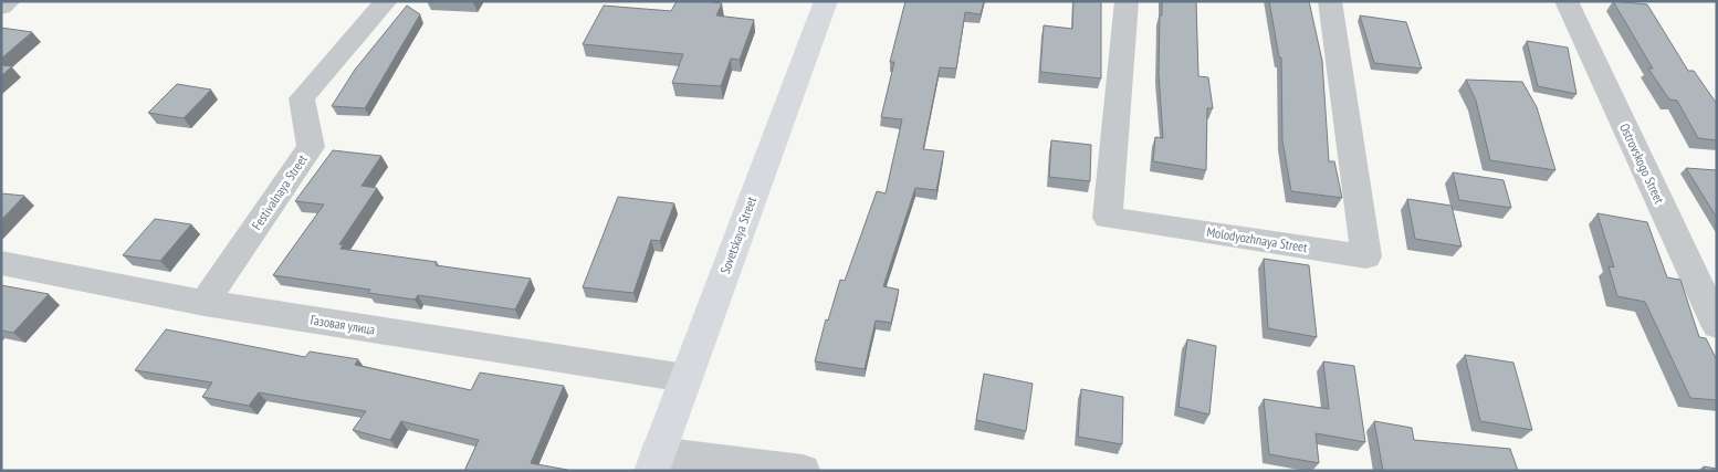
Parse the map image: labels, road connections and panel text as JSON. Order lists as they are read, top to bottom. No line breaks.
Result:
{"streets":{"main road":["Sovetskaya Street"],"street":["Ostrovskogo Street","Festivalnaya Street","Molodyozhnaya Street","Газовая улица"]},"crossings":[["Festivalnaya Street","Газовая улица"],["Sovetskaya Street","Газовая улица"]]}
